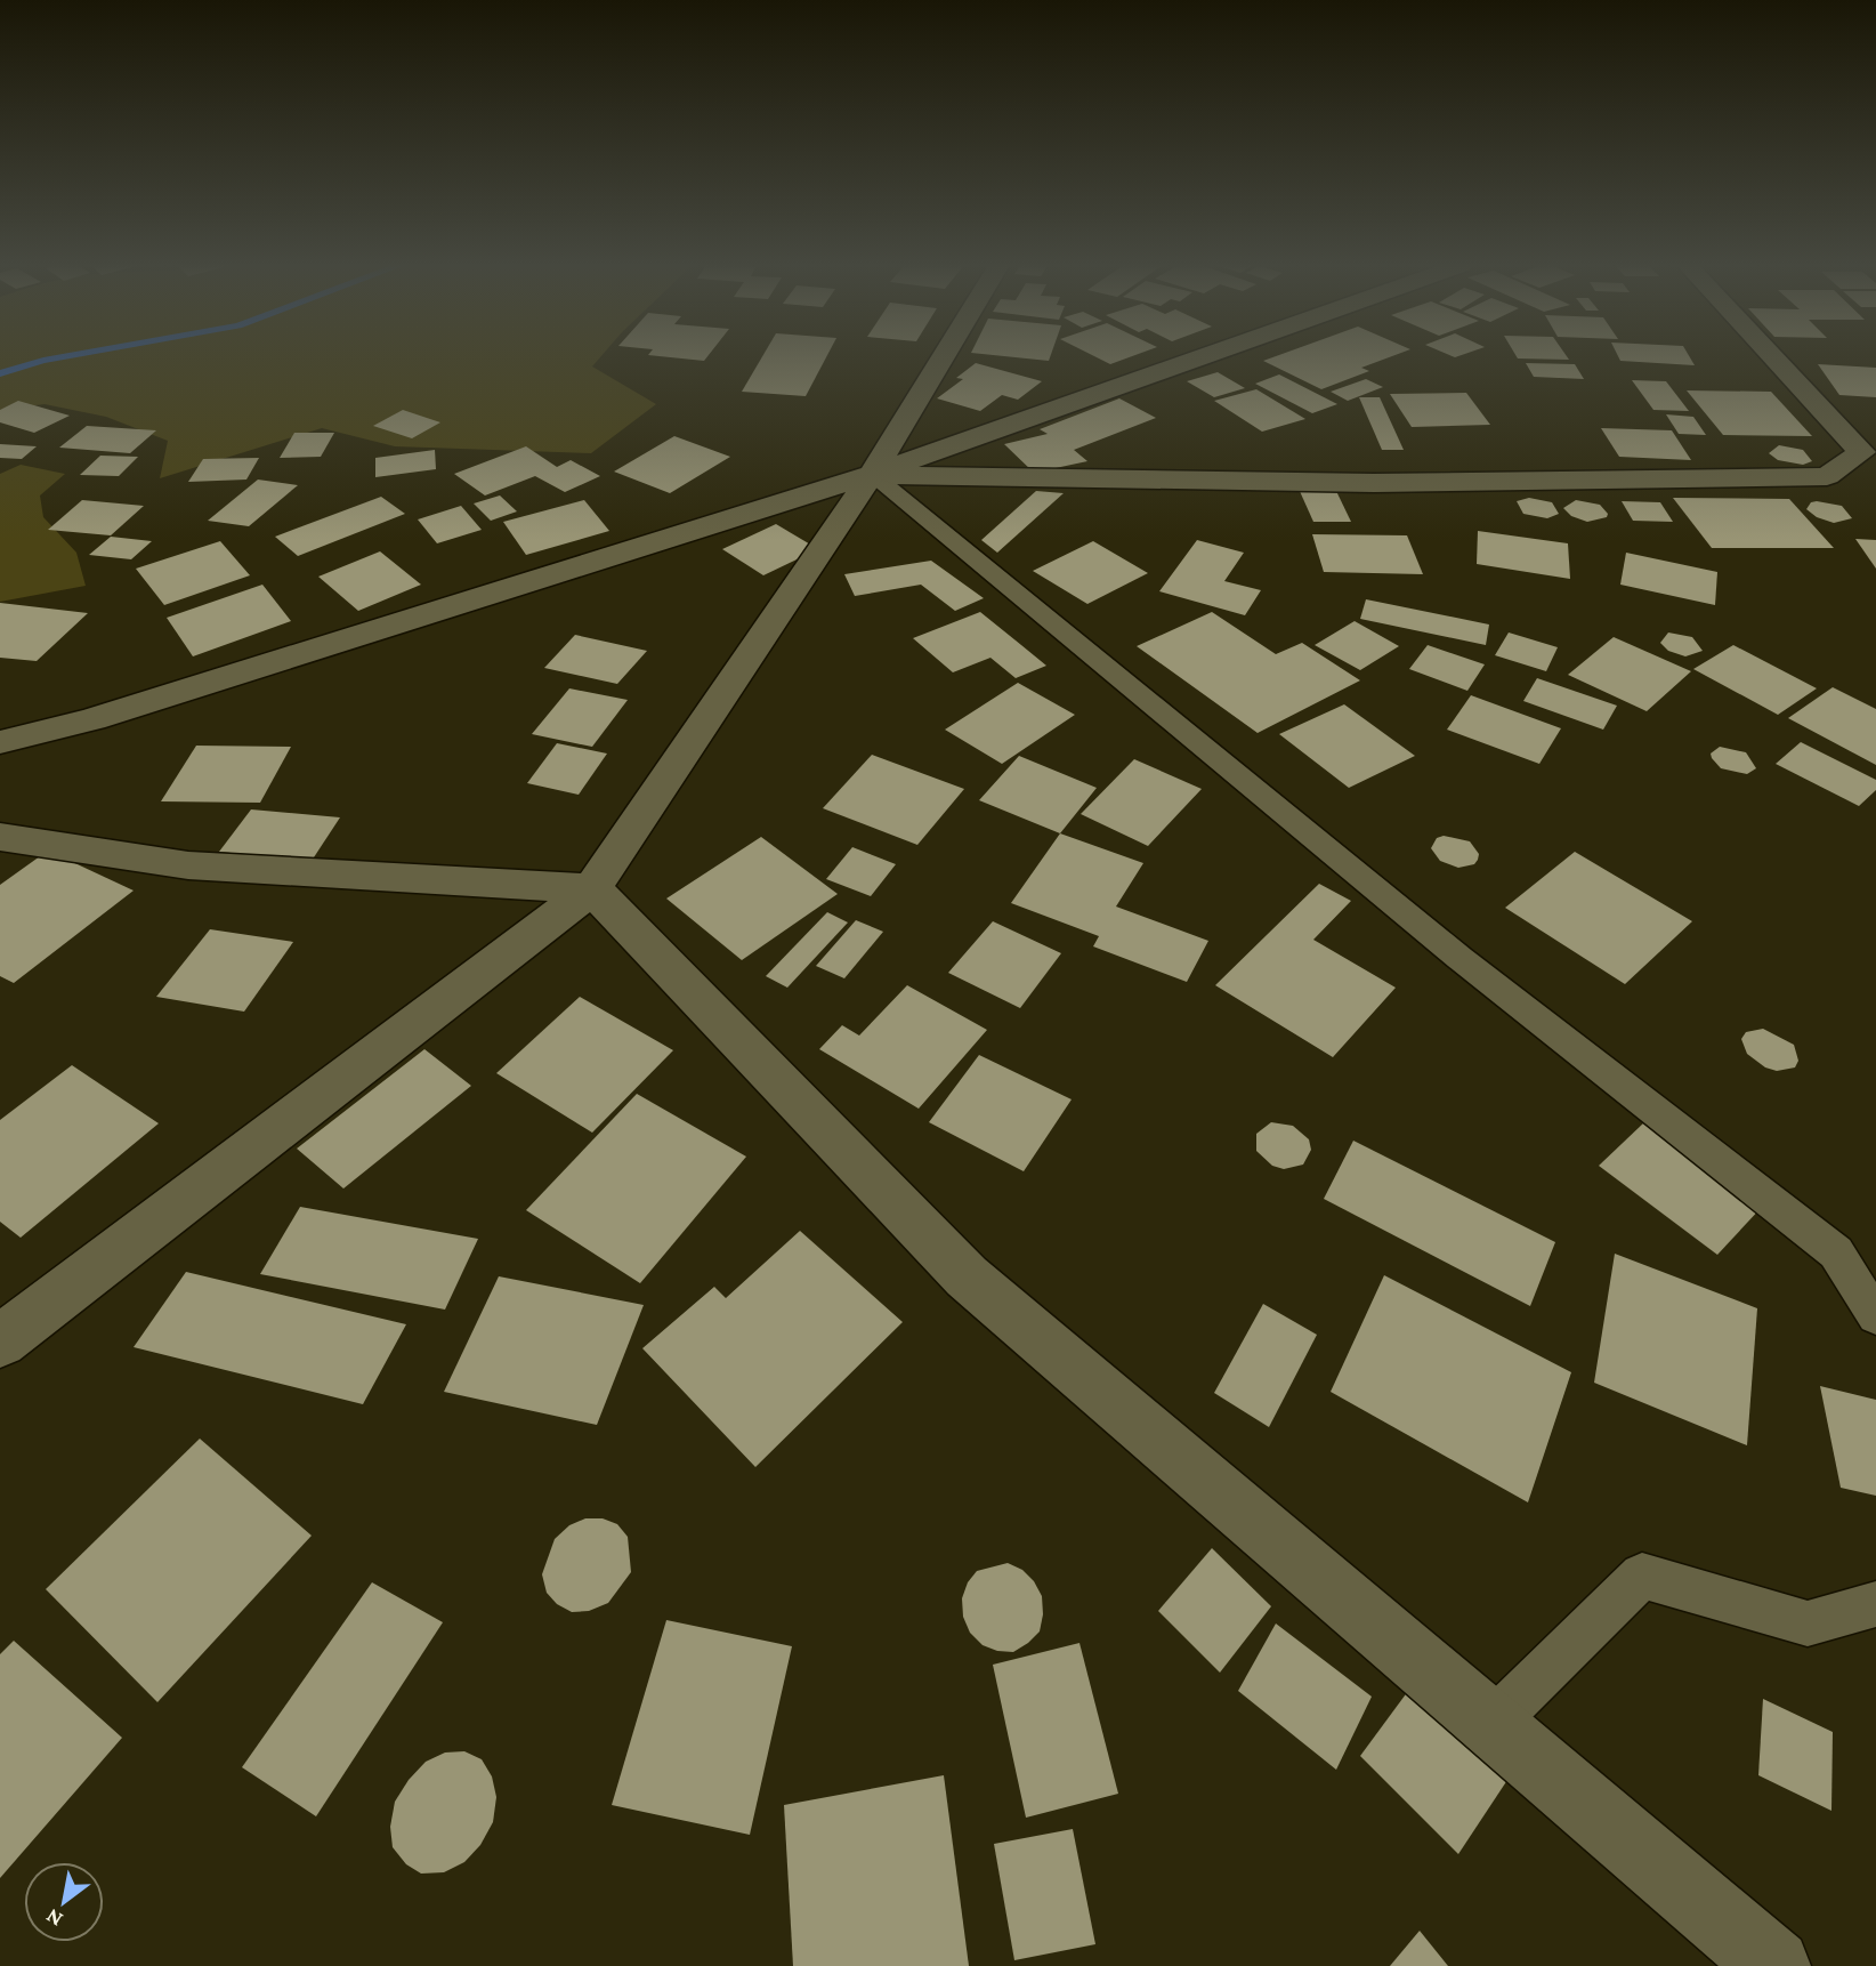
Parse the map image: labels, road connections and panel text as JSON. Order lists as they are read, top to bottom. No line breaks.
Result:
{"north":"bottom left"}
